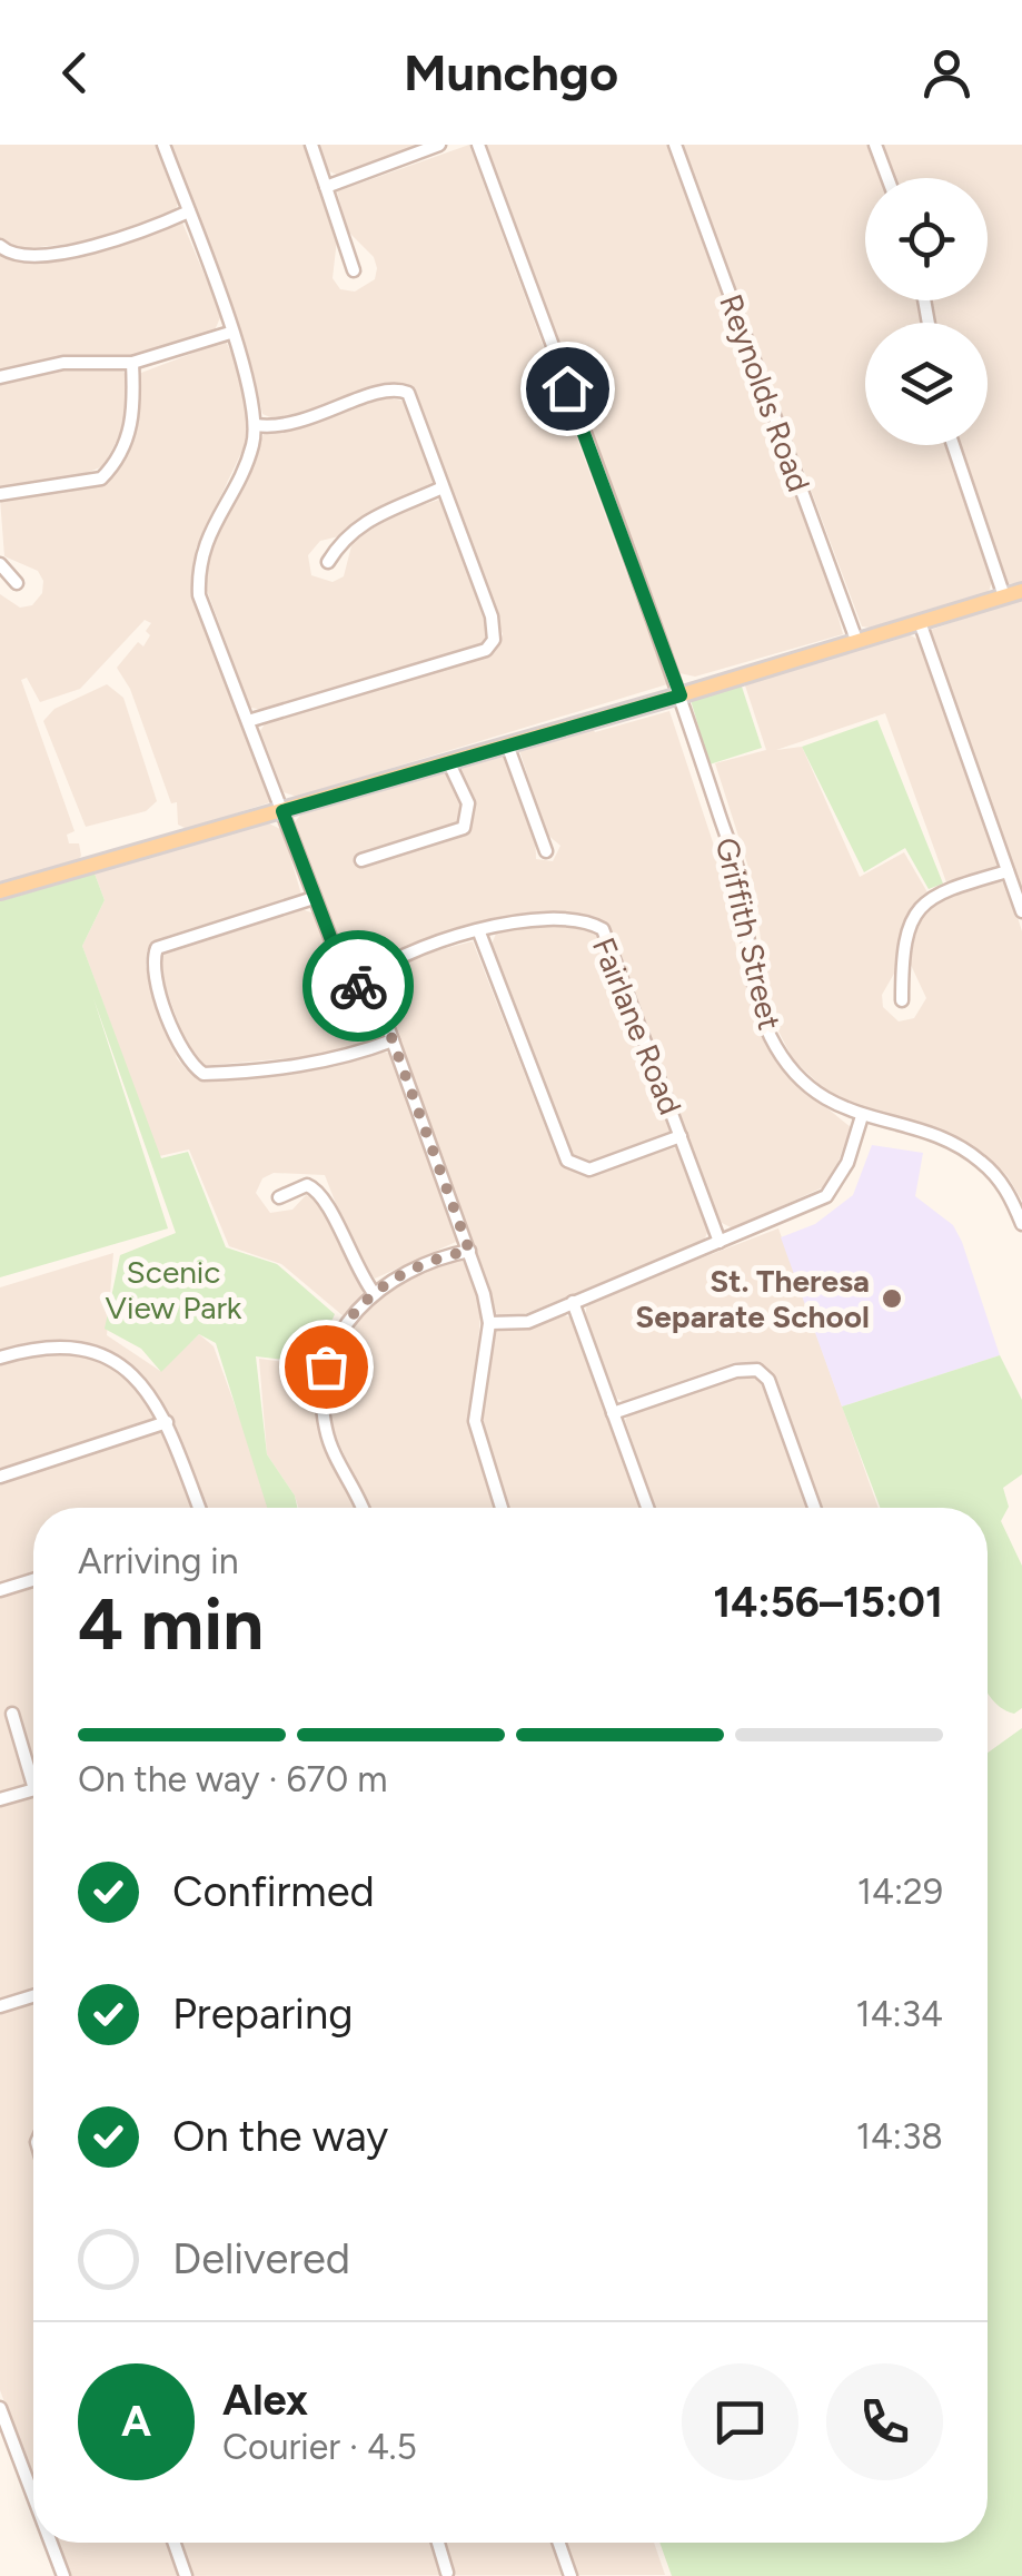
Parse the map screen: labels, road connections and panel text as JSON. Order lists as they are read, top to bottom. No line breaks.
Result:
{"streets":{"street":["Reynolds Road","Griffith Street","Fairlane Road"]},"parks":["Scenic View Park"],"places":["St. Theresa Separate School"],"page":{"header":"Munchgo","heading":["4 min","Arriving in","14:56–15:01"],"panel":["Alex","Courier · 4.5"],"bar":"On the way · 670 m","list":[["Confirmed","14:29"],["Preparing","14:34"],["On the way","14:38"],"Delivered"],"round":"A"}}
